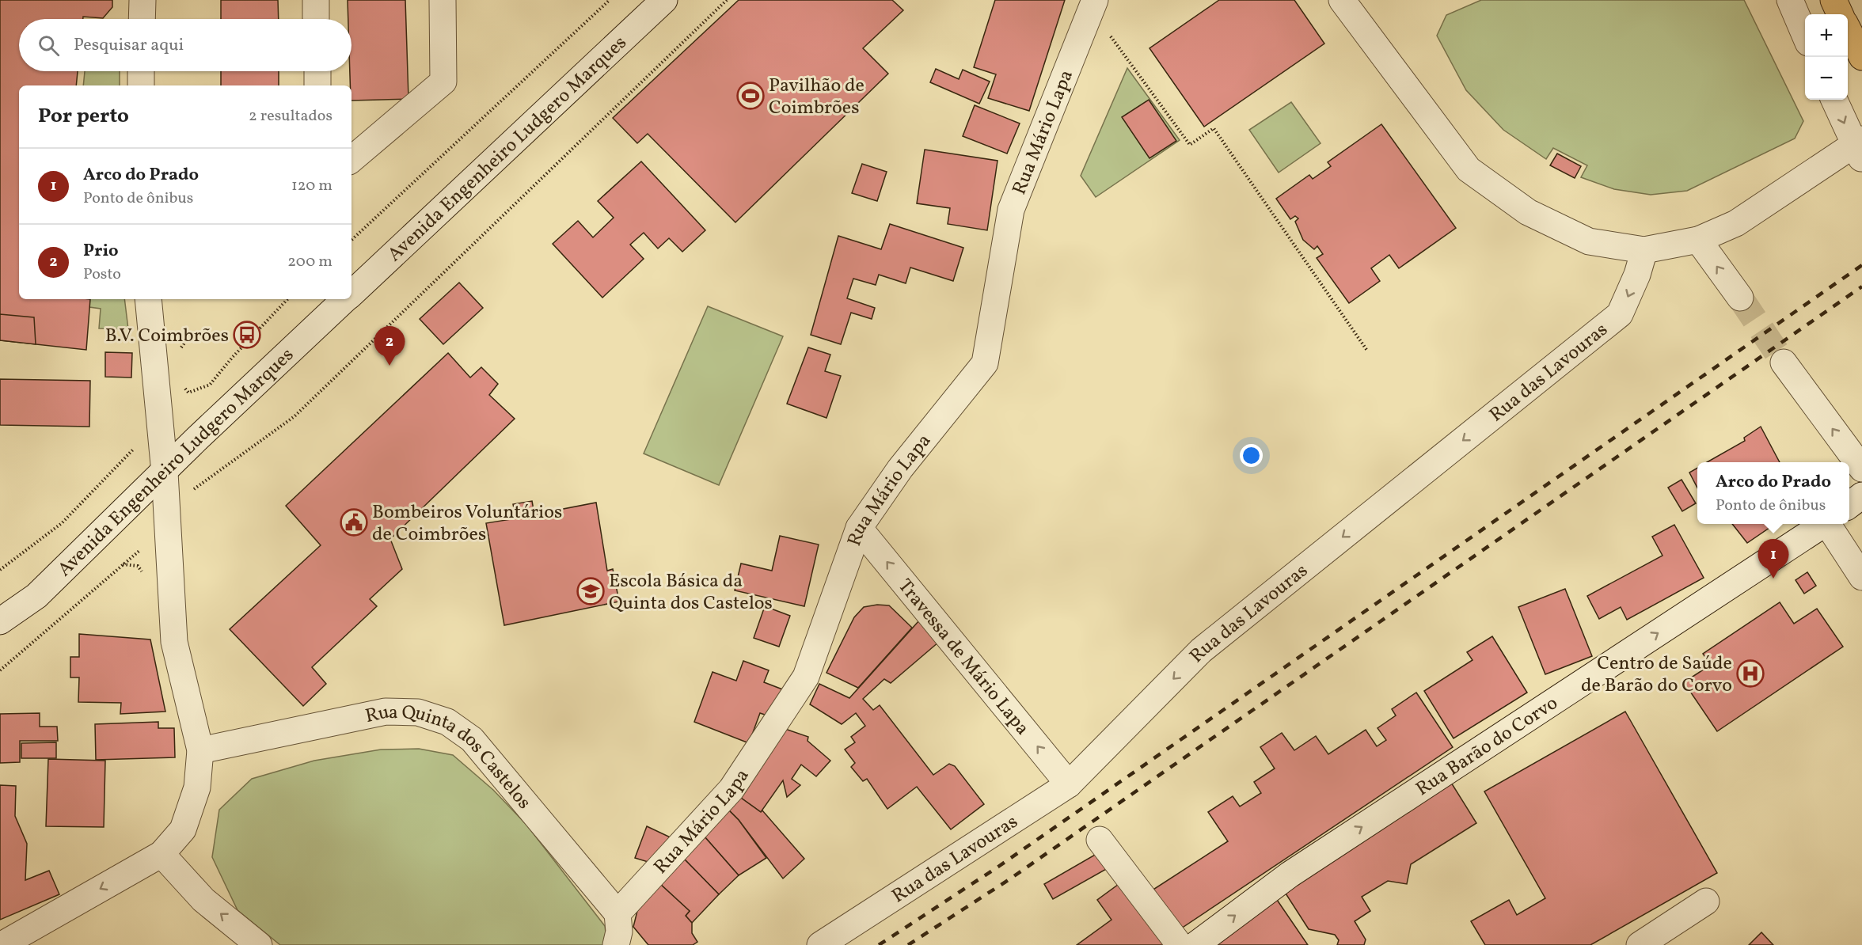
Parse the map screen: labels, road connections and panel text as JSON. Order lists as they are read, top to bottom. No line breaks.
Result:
{"streets":{"street":["Rua Mário Lapa","Avenida Engenheiro Ludgero Marques","Rua das Lavouras","Travessa de Mário Lapa","Rua Barão do Corvo","Rua Quinta dos Castelos"]},"crossings":[["Rua Mário Lapa","Travessa de Mário Lapa"],["Rua Mário Lapa","Rua Quinta dos Castelos"],["Rua das Lavouras","Travessa de Mário Lapa"]],"one_way":["Rua das Lavouras","Travessa de Mário Lapa","Rua Barão do Corvo"],"places":{"sports":["Pavilhão de Coimbrões"],"bus stop":["B.V. Coimbrões"],"public building":["Bombeiros Voluntários de Coimbrões"],"school or university":["Escola Básica da Quinta dos Castelos"],"hospital":["Centro de Saúde de Barão do Corvo"]},"page":{"map_buttons":["+","−"],"search":"Pesquisar aqui","heading":["Por perto","2 resultados"],"list":[{"mark":"1","name":"Arco do Prado","note":"Ponto de ônibus","value":"120 m"},{"mark":"2","name":"Prio","note":"Posto","value":"200 m"}],"pins":["2","1"],"popup":["Arco do Prado","Ponto de ônibus"]}}
